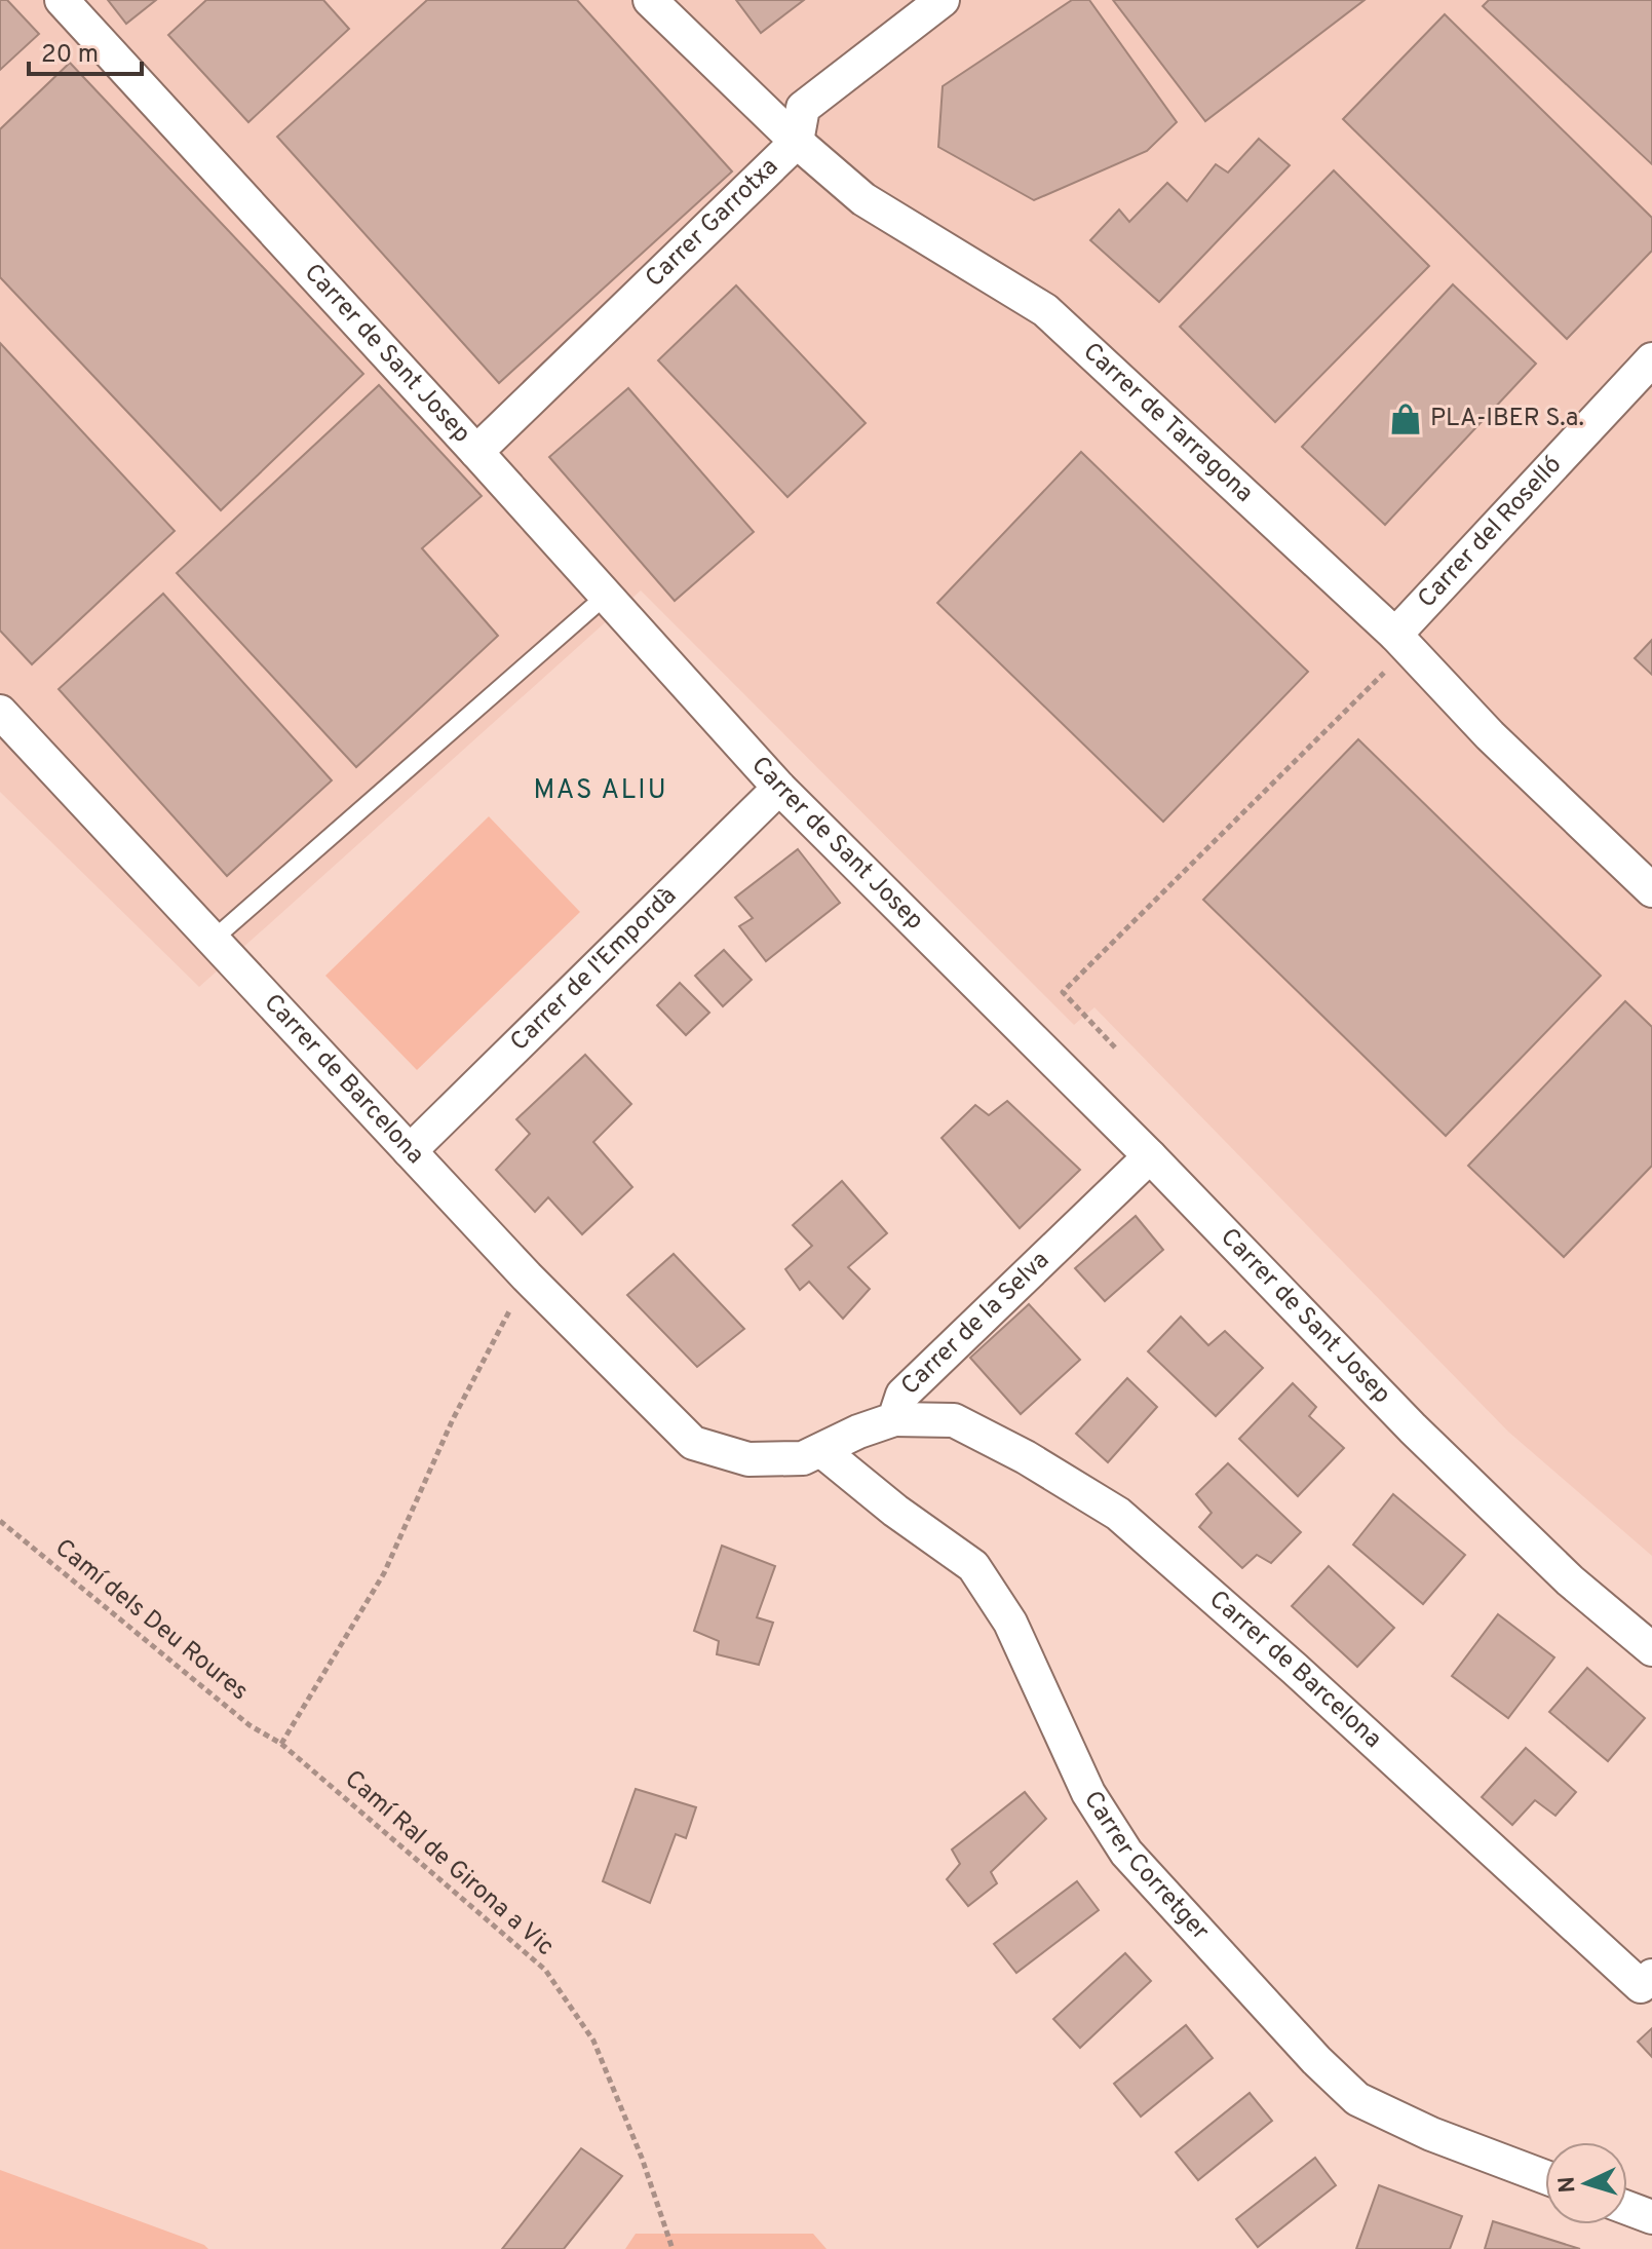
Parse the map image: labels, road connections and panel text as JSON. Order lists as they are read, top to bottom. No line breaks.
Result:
{"streets":{"street":["Carrer Garrotxa","Carrer de Sant Josep","Carrer de Tarragona","Carrer del Roselló","Carrer de l'Empordà","Carrer de Barcelona","Carrer de la Selva","Carrer Corretger"],"path":["Camí dels Deu Roures","Camí Ral de Girona a Vic"]},"crossings":[["Carrer Garrotxa","Carrer de Sant Josep"],["Carrer Garrotxa","Carrer de Tarragona"],["Carrer de Sant Josep","Carrer de l'Empordà"],["Carrer de Sant Josep","Carrer de la Selva"],["Carrer de Tarragona","Carrer del Roselló"],["Carrer de l'Empordà","Carrer de Barcelona"],["Carrer de Barcelona","Carrer de la Selva"],["Carrer de la Selva","Carrer Corretger"],["Camí dels Deu Roures","Camí Ral de Girona a Vic"]],"districts":["MAS ALIU"],"places":{"shop":["PLA-IBER S.a."]},"scale_bar":"20 m","north":"left"}
